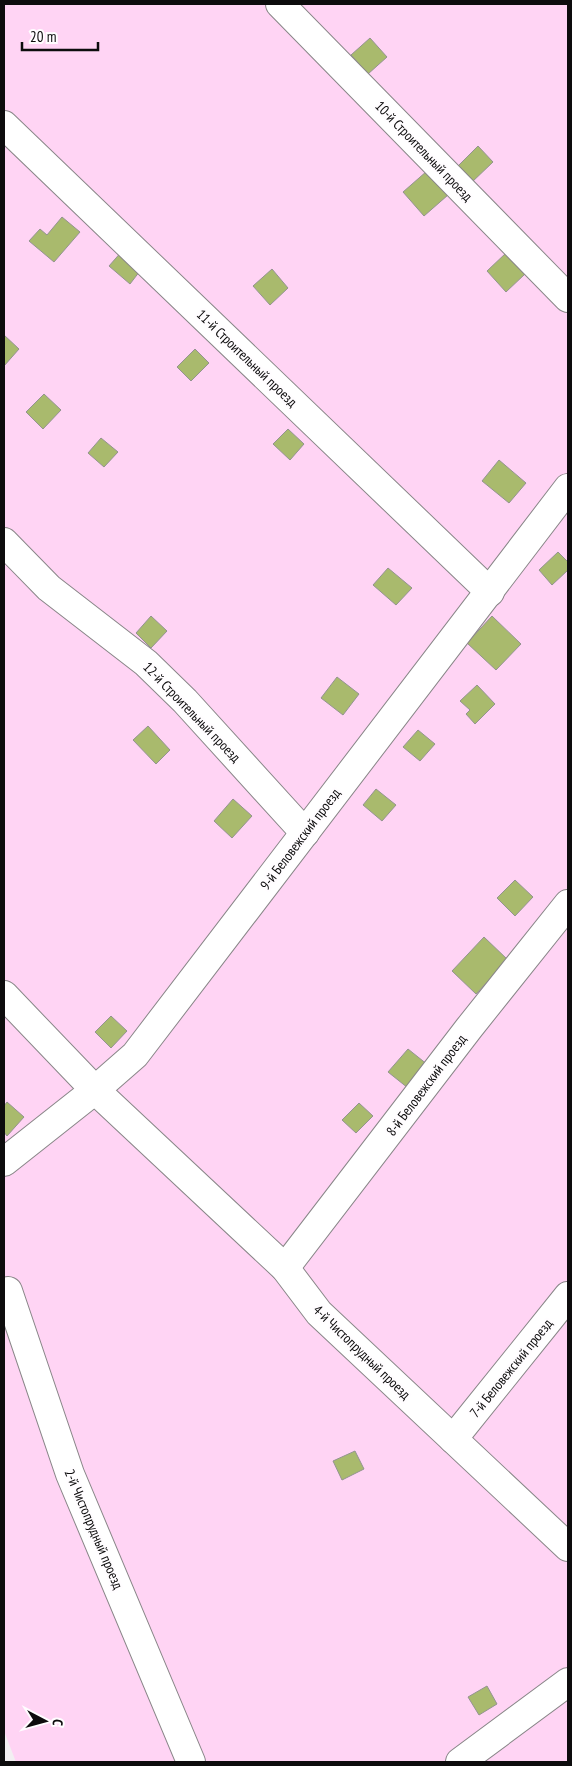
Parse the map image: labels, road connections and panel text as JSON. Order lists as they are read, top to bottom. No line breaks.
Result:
{"streets":{"lane":["10-й Строительный проезд","11-й Строительный проезд","12-й Строительный проезд","9-й Беловежский проезд","8-й Беловежский проезд","4-й Чистопрудный проезд","7-й Беловежский проезд","2-й Чистопрудный проезд"]},"crossings":[["11-й Строительный проезд","9-й Беловежский проезд"],["12-й Строительный проезд","9-й Беловежский проезд"],["9-й Беловежский проезд","4-й Чистопрудный проезд"],["8-й Беловежский проезд","4-й Чистопрудный проезд"],["4-й Чистопрудный проезд","7-й Беловежский проезд"]],"scale_bar":"20 m","north":"right"}
